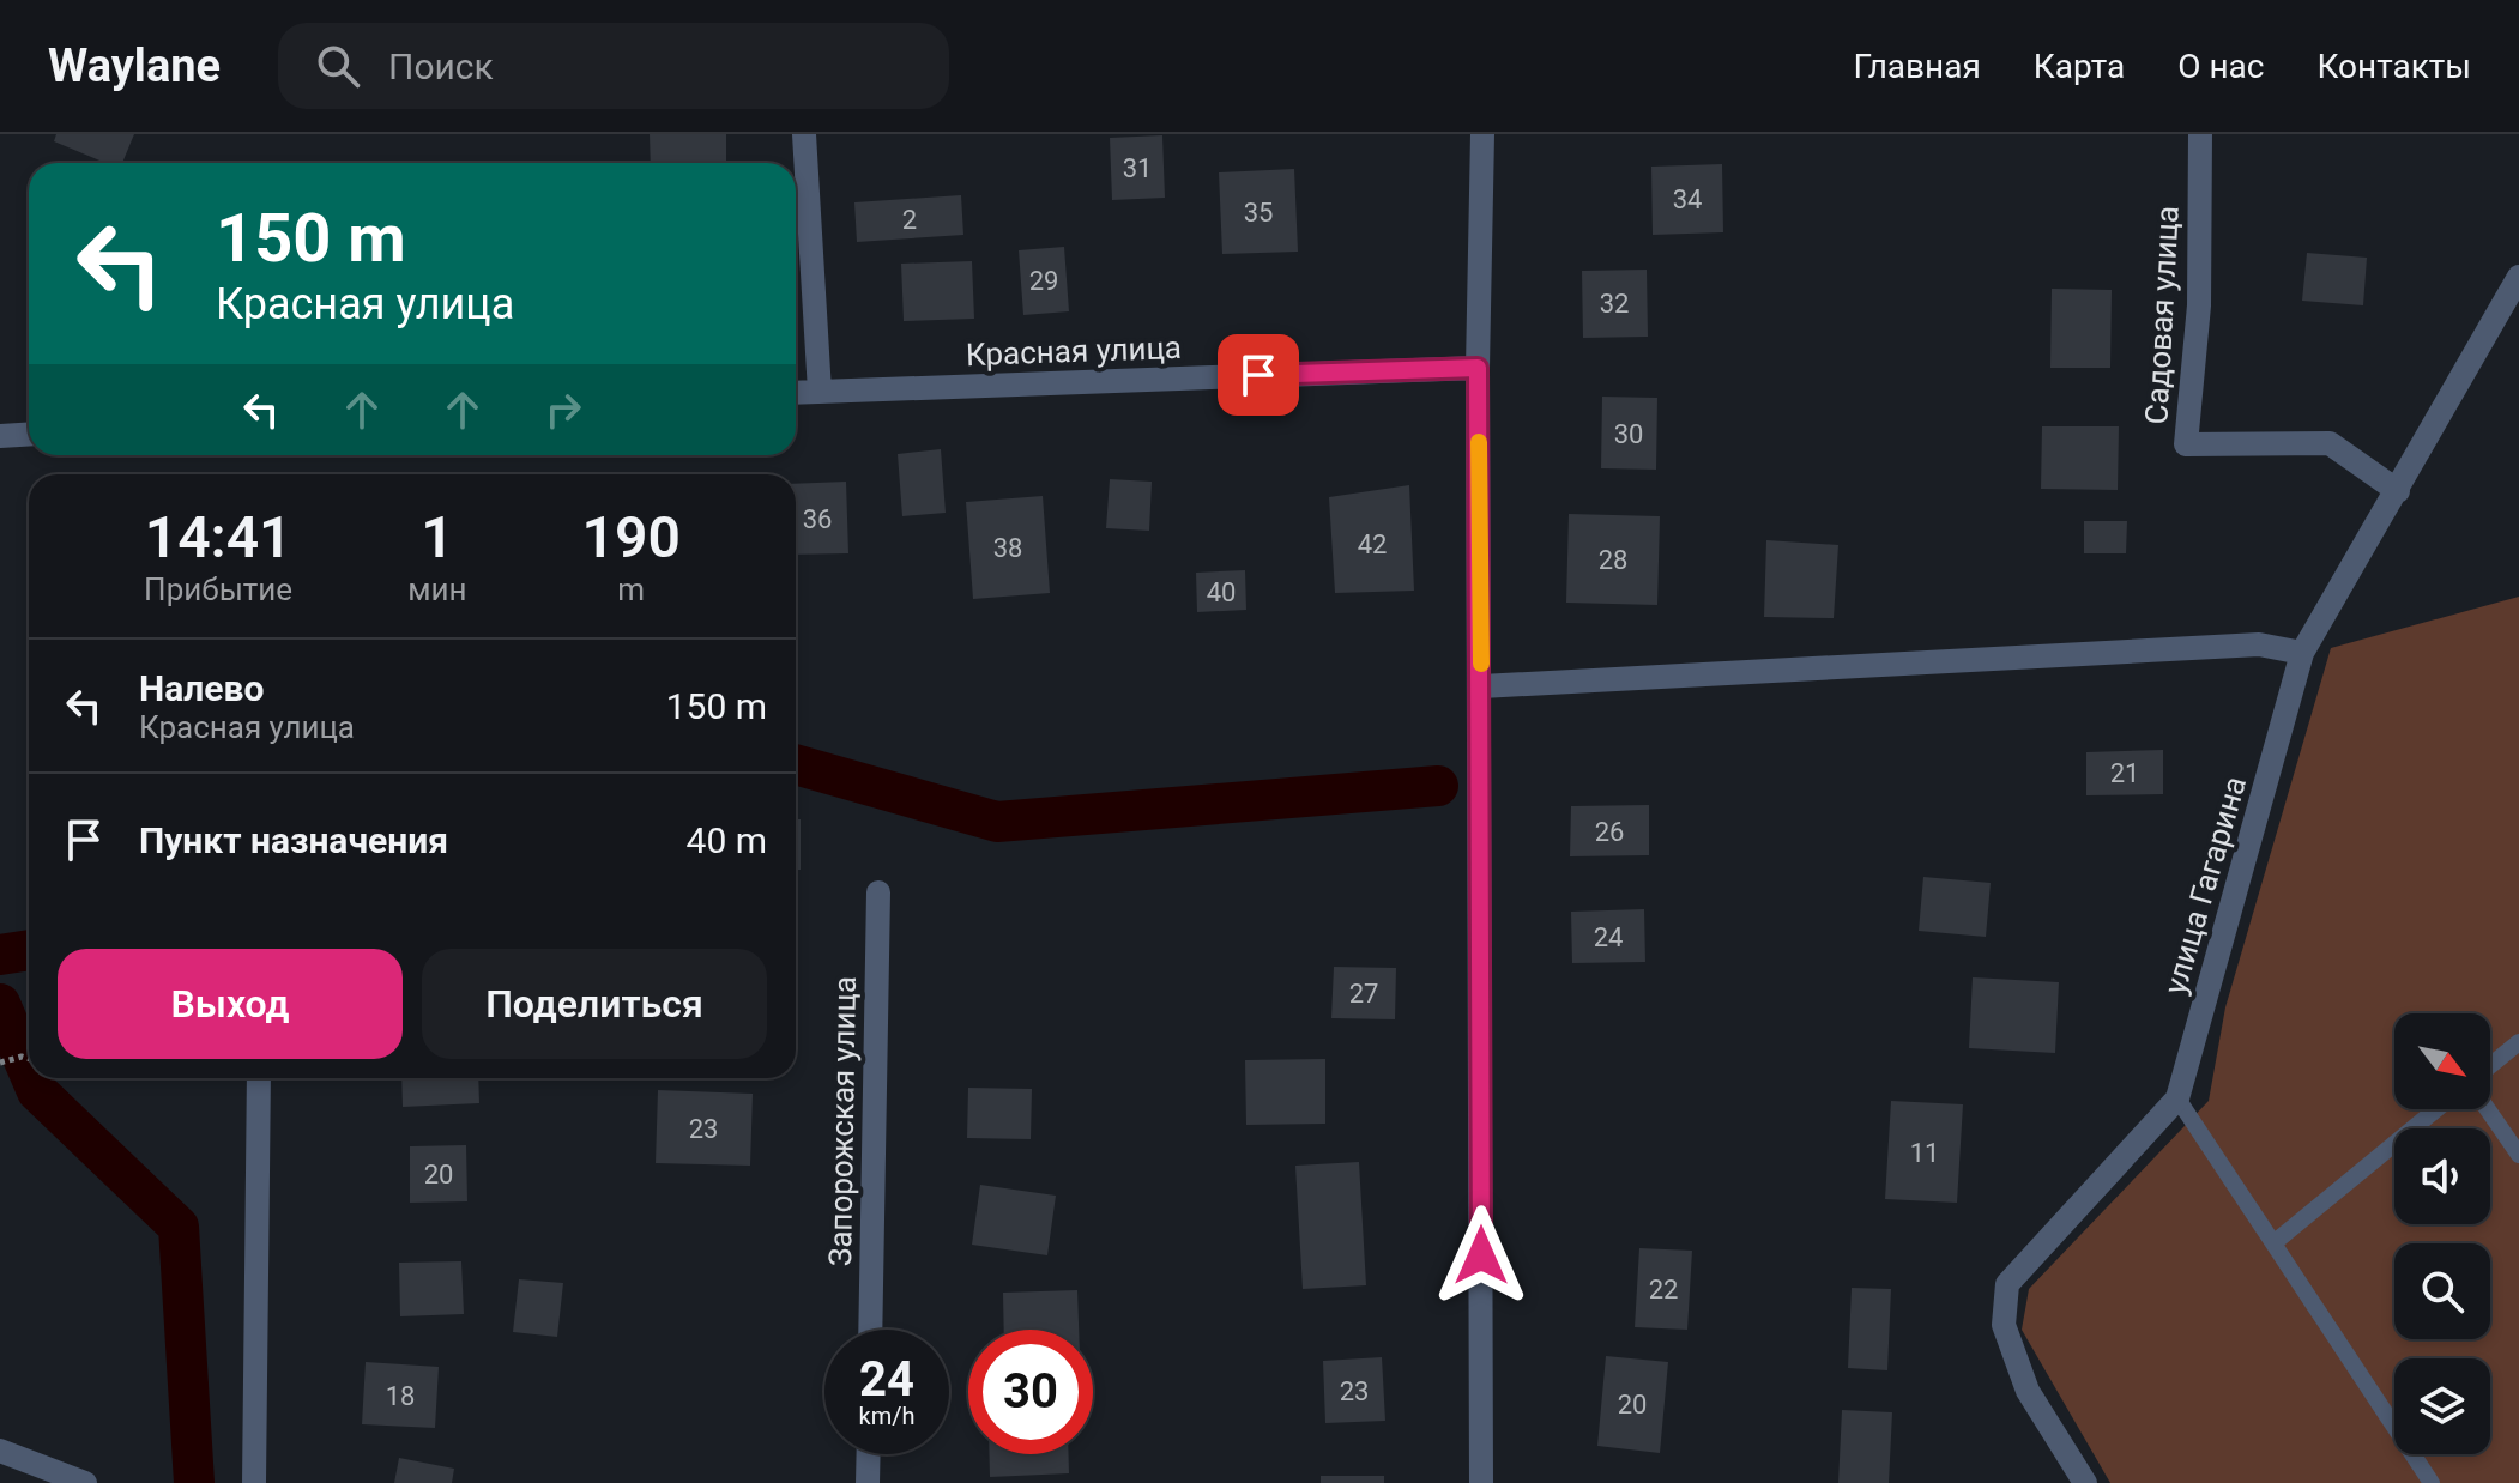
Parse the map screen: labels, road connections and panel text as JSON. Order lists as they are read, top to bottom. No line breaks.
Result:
{"streets":{"street":["Садовая улица","Красная улица","улица Гагарина","Запорожская улица"]},"crossings":[["Садовая улица","улица Гагарина"]],"house_numbers":["31","34","35","2","29","32","30","36","42","38","28","40","21","26","24","27","23","11","20","22","23","18","20"],"north":"bottom right","page":{"header":"Waylane","search":"Поиск","nav":["Главная","Карта","О нас","Контакты"],"turn":["150 m","Красная улица"],"eta":["14:41","Прибытие","1","мин","190","m"],"list":[{"name":"Налево","note":"Красная улица","value":"150 m"},{"name":"Пункт назначения","value":"40 m"}],"buttons":["Выход","Поделиться"],"speed":"24 km/h","limit":"30"}}
